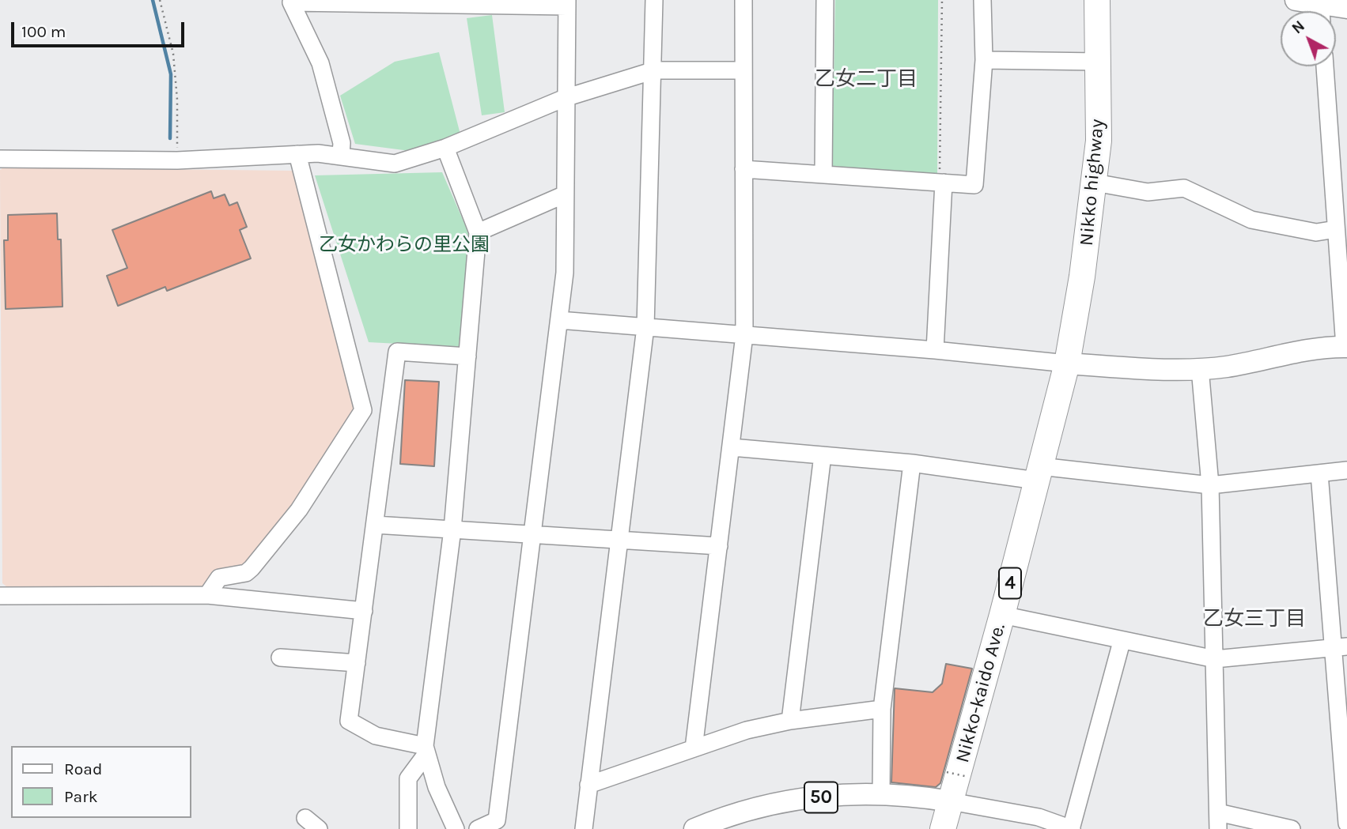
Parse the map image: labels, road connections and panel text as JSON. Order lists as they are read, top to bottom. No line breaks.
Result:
{"streets":{"highway":["Nikko highway","4","Nikko-kaido Ave."],"main road":["50"]},"crossings":[["Nikko highway","Nikko-kaido Ave."],["Nikko-kaido Ave.","50"]],"districts":["乙女二丁目","乙女三丁目"],"parks":["乙女かわらの里公園"],"legend":["Road","Park"],"scale_bar":"100 m","north":"top left"}
